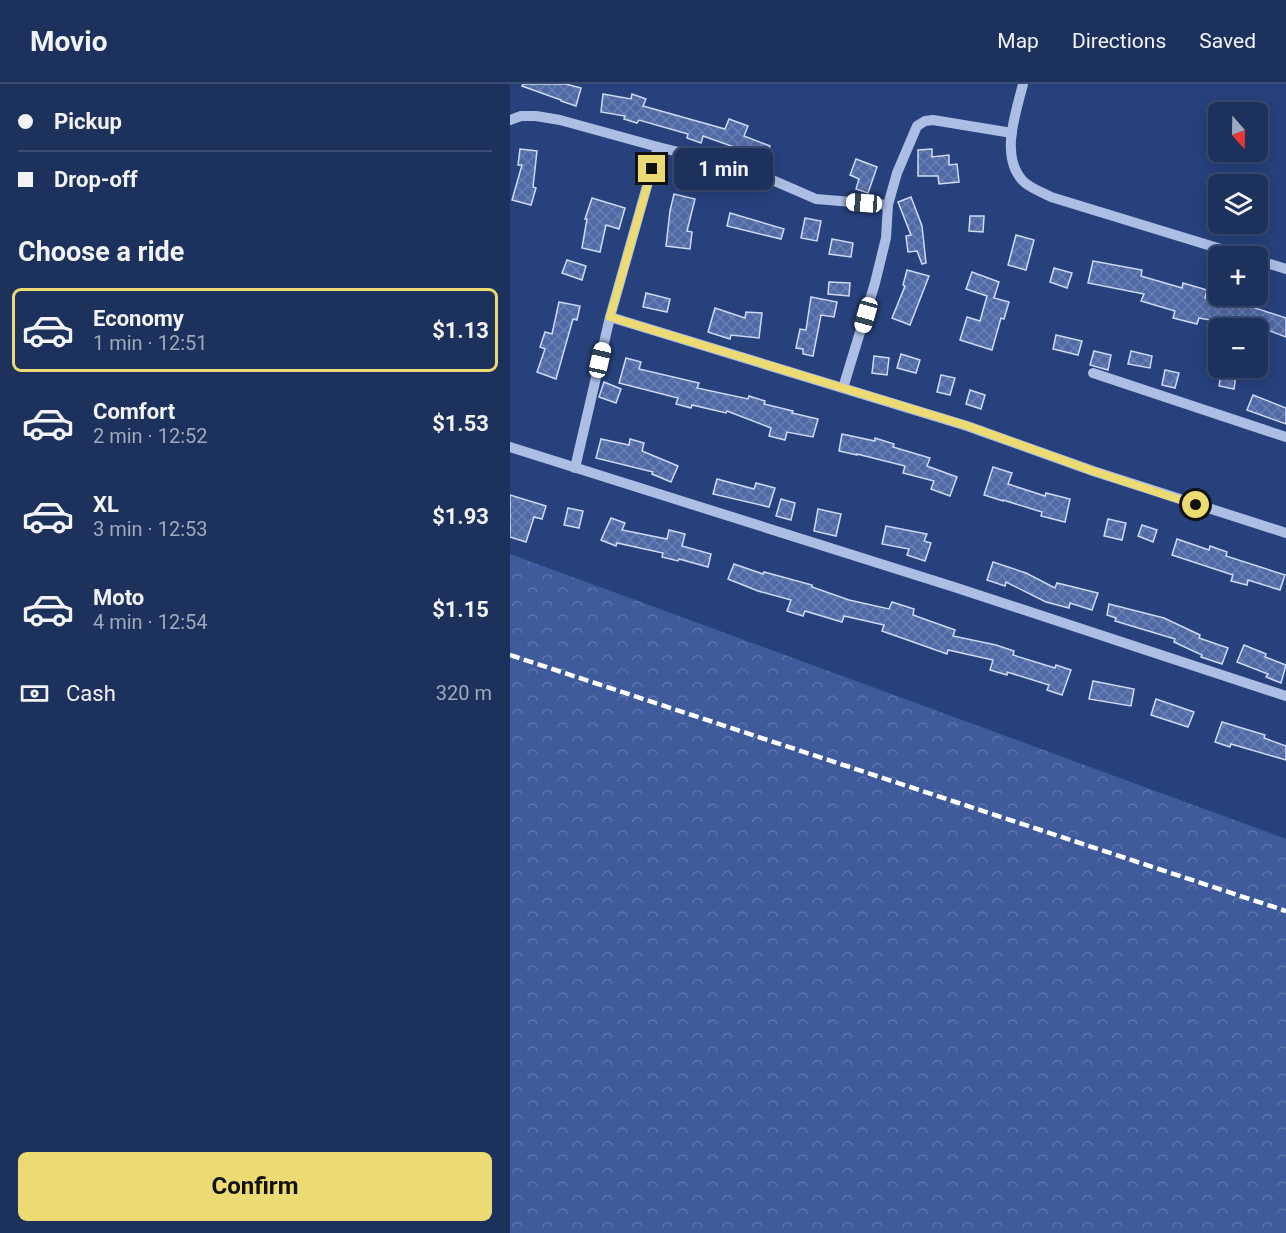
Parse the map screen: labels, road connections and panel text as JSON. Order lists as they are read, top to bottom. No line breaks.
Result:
{"north":"bottom","page":{"header":"Movio","nav":["Map","Directions","Saved"],"banner":["Pickup","Drop-off"],"map_buttons":["+","−"],"bubble":"1 min","heading":"Choose a ride","list":[{"name":"Economy","note":"1 min · 12:51","value":"$1.13"},{"name":"Comfort","note":"2 min · 12:52","value":"$1.53"},{"name":"XL","note":"3 min · 12:53","value":"$1.93"},{"name":"Moto","note":"4 min · 12:54","value":"$1.15"}],"pay":["Cash","320 m"],"buttons":"Confirm"}}
